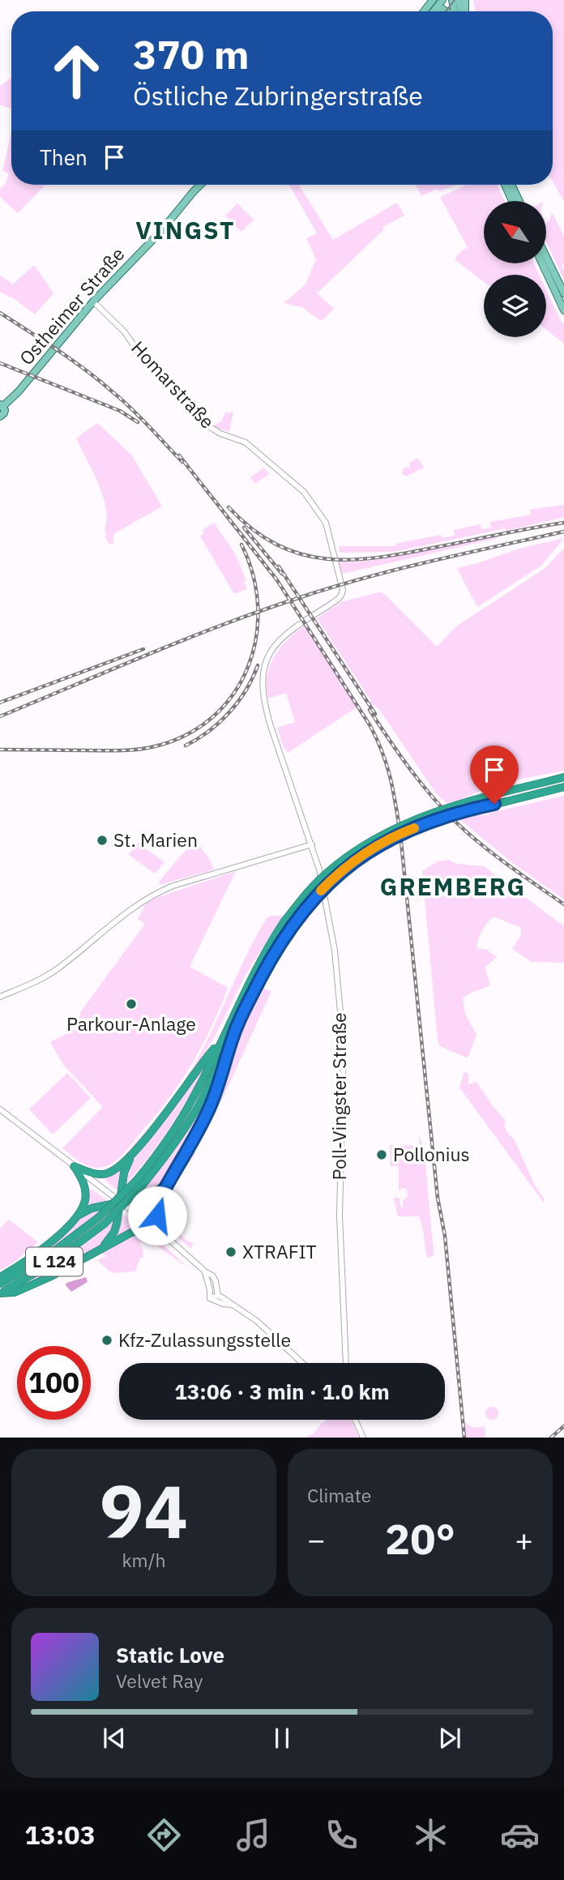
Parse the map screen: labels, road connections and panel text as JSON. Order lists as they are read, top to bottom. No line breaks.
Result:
{"streets":{"highway":["L 124"],"main road":["Ostheimer Straße"],"street":["Homarstraße","Poll-Vingster Straße"]},"crossings":[["Ostheimer Straße","Homarstraße"],["Homarstraße","Poll-Vingster Straße"]],"districts":["VINGST","GREMBERG"],"places":["St. Marien","Parkour-Anlage","Pollonius","XTRAFIT","Kfz-Zulassungsstelle"],"north":"top left","page":{"turn":["370 m","Östliche Zubringerstraße"],"then":"Then","limit":"100","trip":"13:06 · 3 min · 1.0 km","tile":[["94","km/h"],"Climate"],"heat":["−","20°","+"],"song":["Static Love","Velvet Ray"],"tabs":"13:03"}}
